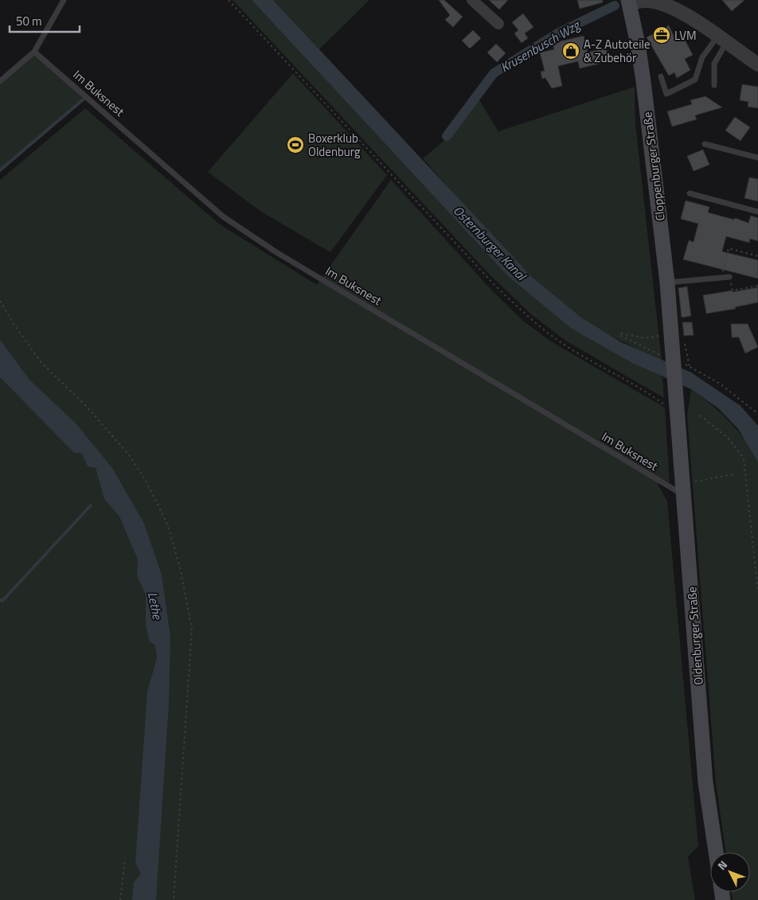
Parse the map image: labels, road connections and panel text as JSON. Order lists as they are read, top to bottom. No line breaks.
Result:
{"streets":{"main road":["Cloppenburger Straße","Oldenburger Straße"],"lane":["Im Buksnest"]},"crossings":[["Im Buksnest","Oldenburger Straße"],["Cloppenburger Straße","Oldenburger Straße"]],"water":["Krusenbusch Wzg","Osternburger Kanal","Lethe"],"places":{"office":["LVM"],"shop":["A-Z Autoteile & Zubehör"],"sports":["Boxerklub Oldenburg"]},"scale_bar":"50 m","north":"top left"}
